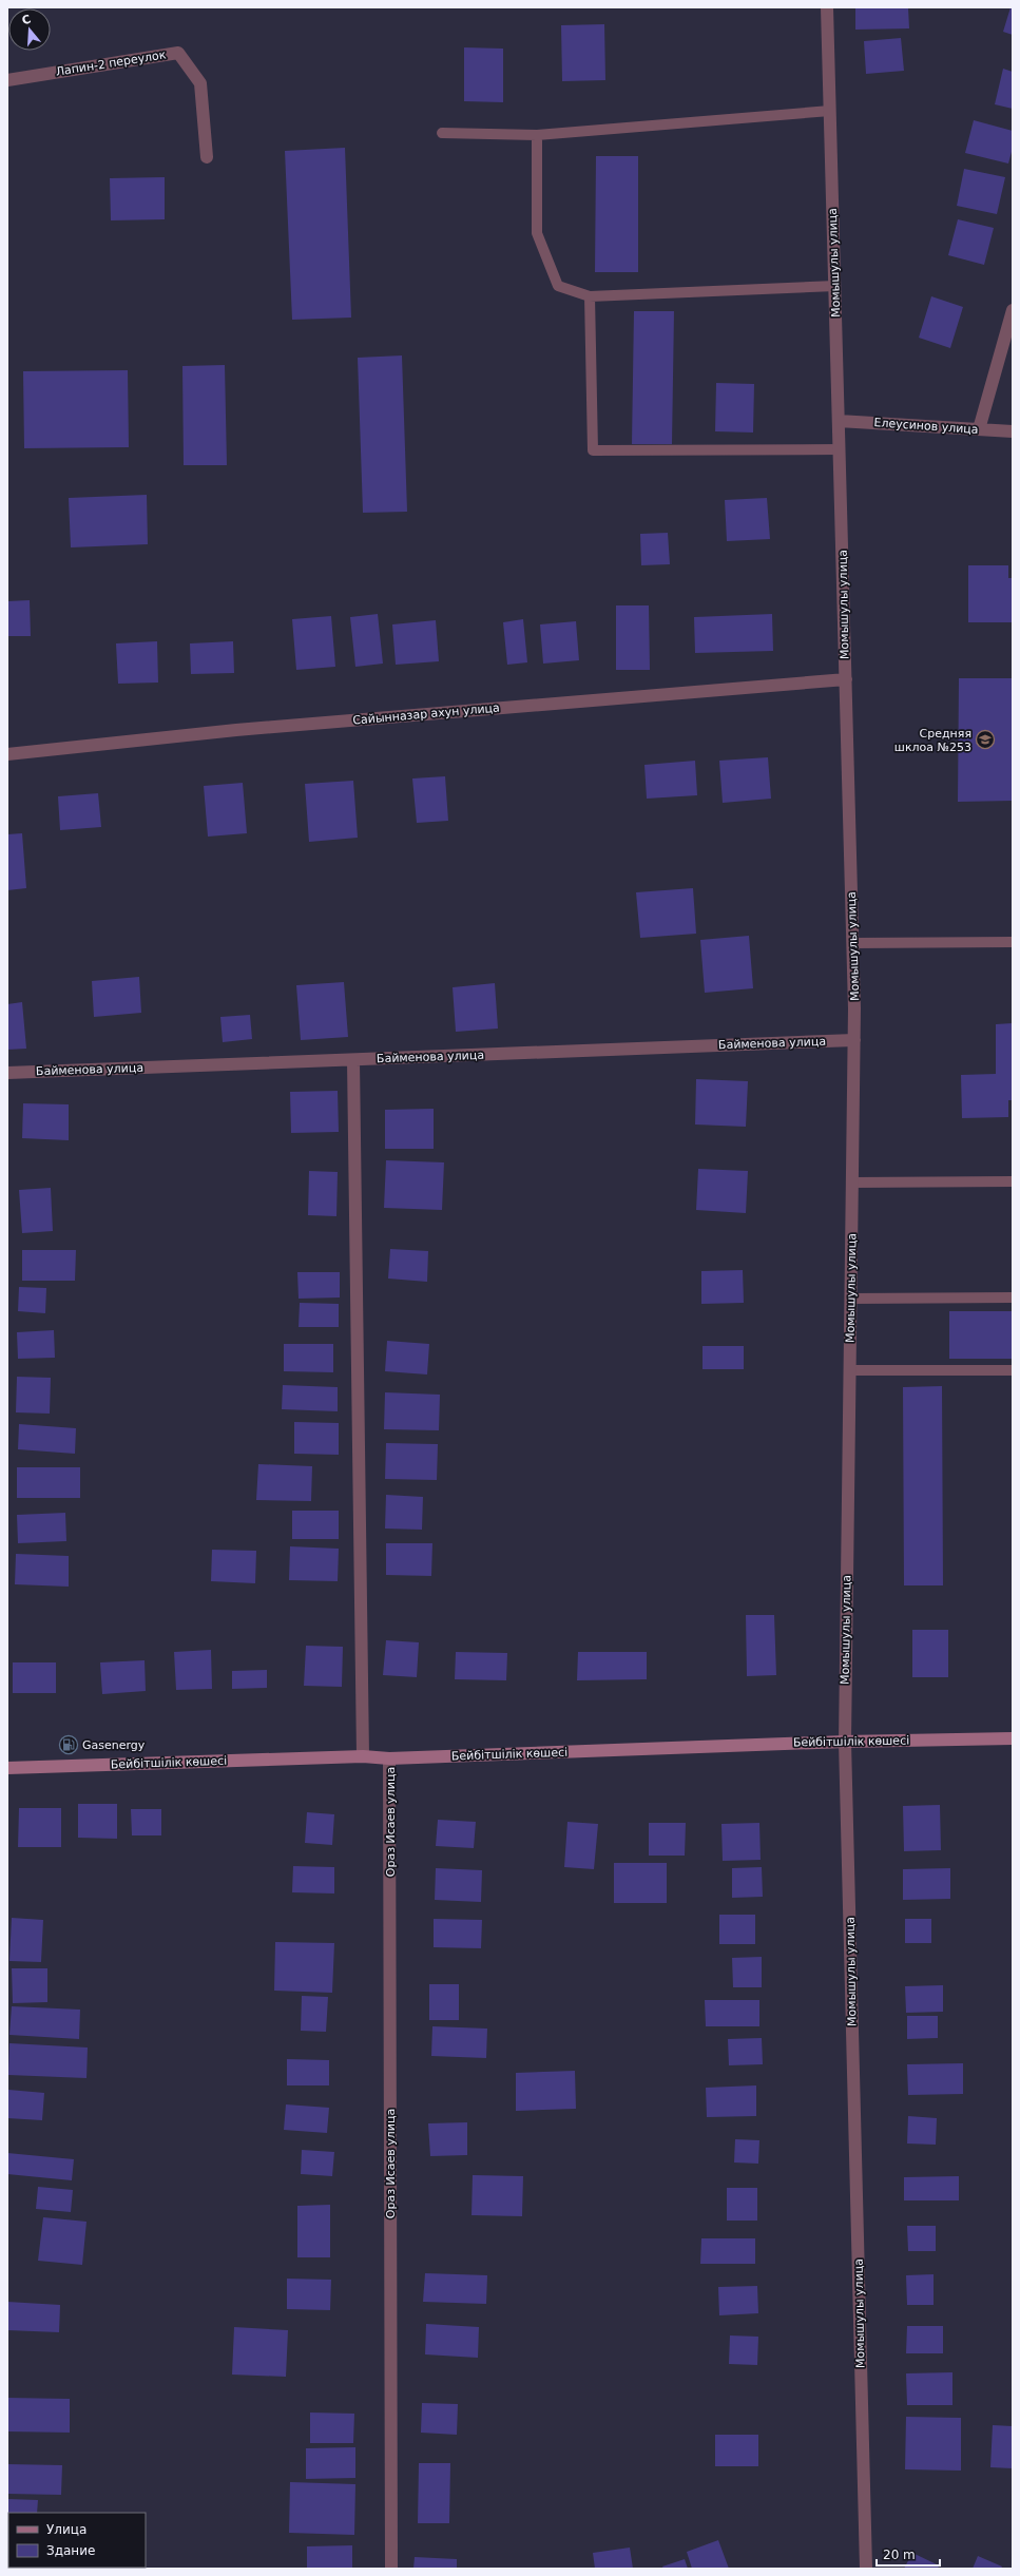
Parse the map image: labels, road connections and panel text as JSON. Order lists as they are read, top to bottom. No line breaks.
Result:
{"streets":{"street":["Лапин-2 переулок","Момышулы улица","Елеусинов улица","Сайынназар ахун улица","Байменова улица","Бейбітшілік көшесі","Ораз Исаев улица"]},"crossings":[["Момышулы улица","Елеусинов улица"],["Момышулы улица","Сайынназар ахун улица"],["Момышулы улица","Байменова улица"],["Момышулы улица","Бейбітшілік көшесі"],["Бейбітшілік көшесі","Ораз Исаев улица"]],"places":{"school or university":["Средняя шклоа №253"],"fuel station":["Gasenergy"]},"legend":["Улица","Здание"],"scale_bar":"20 m","north":"top"}
